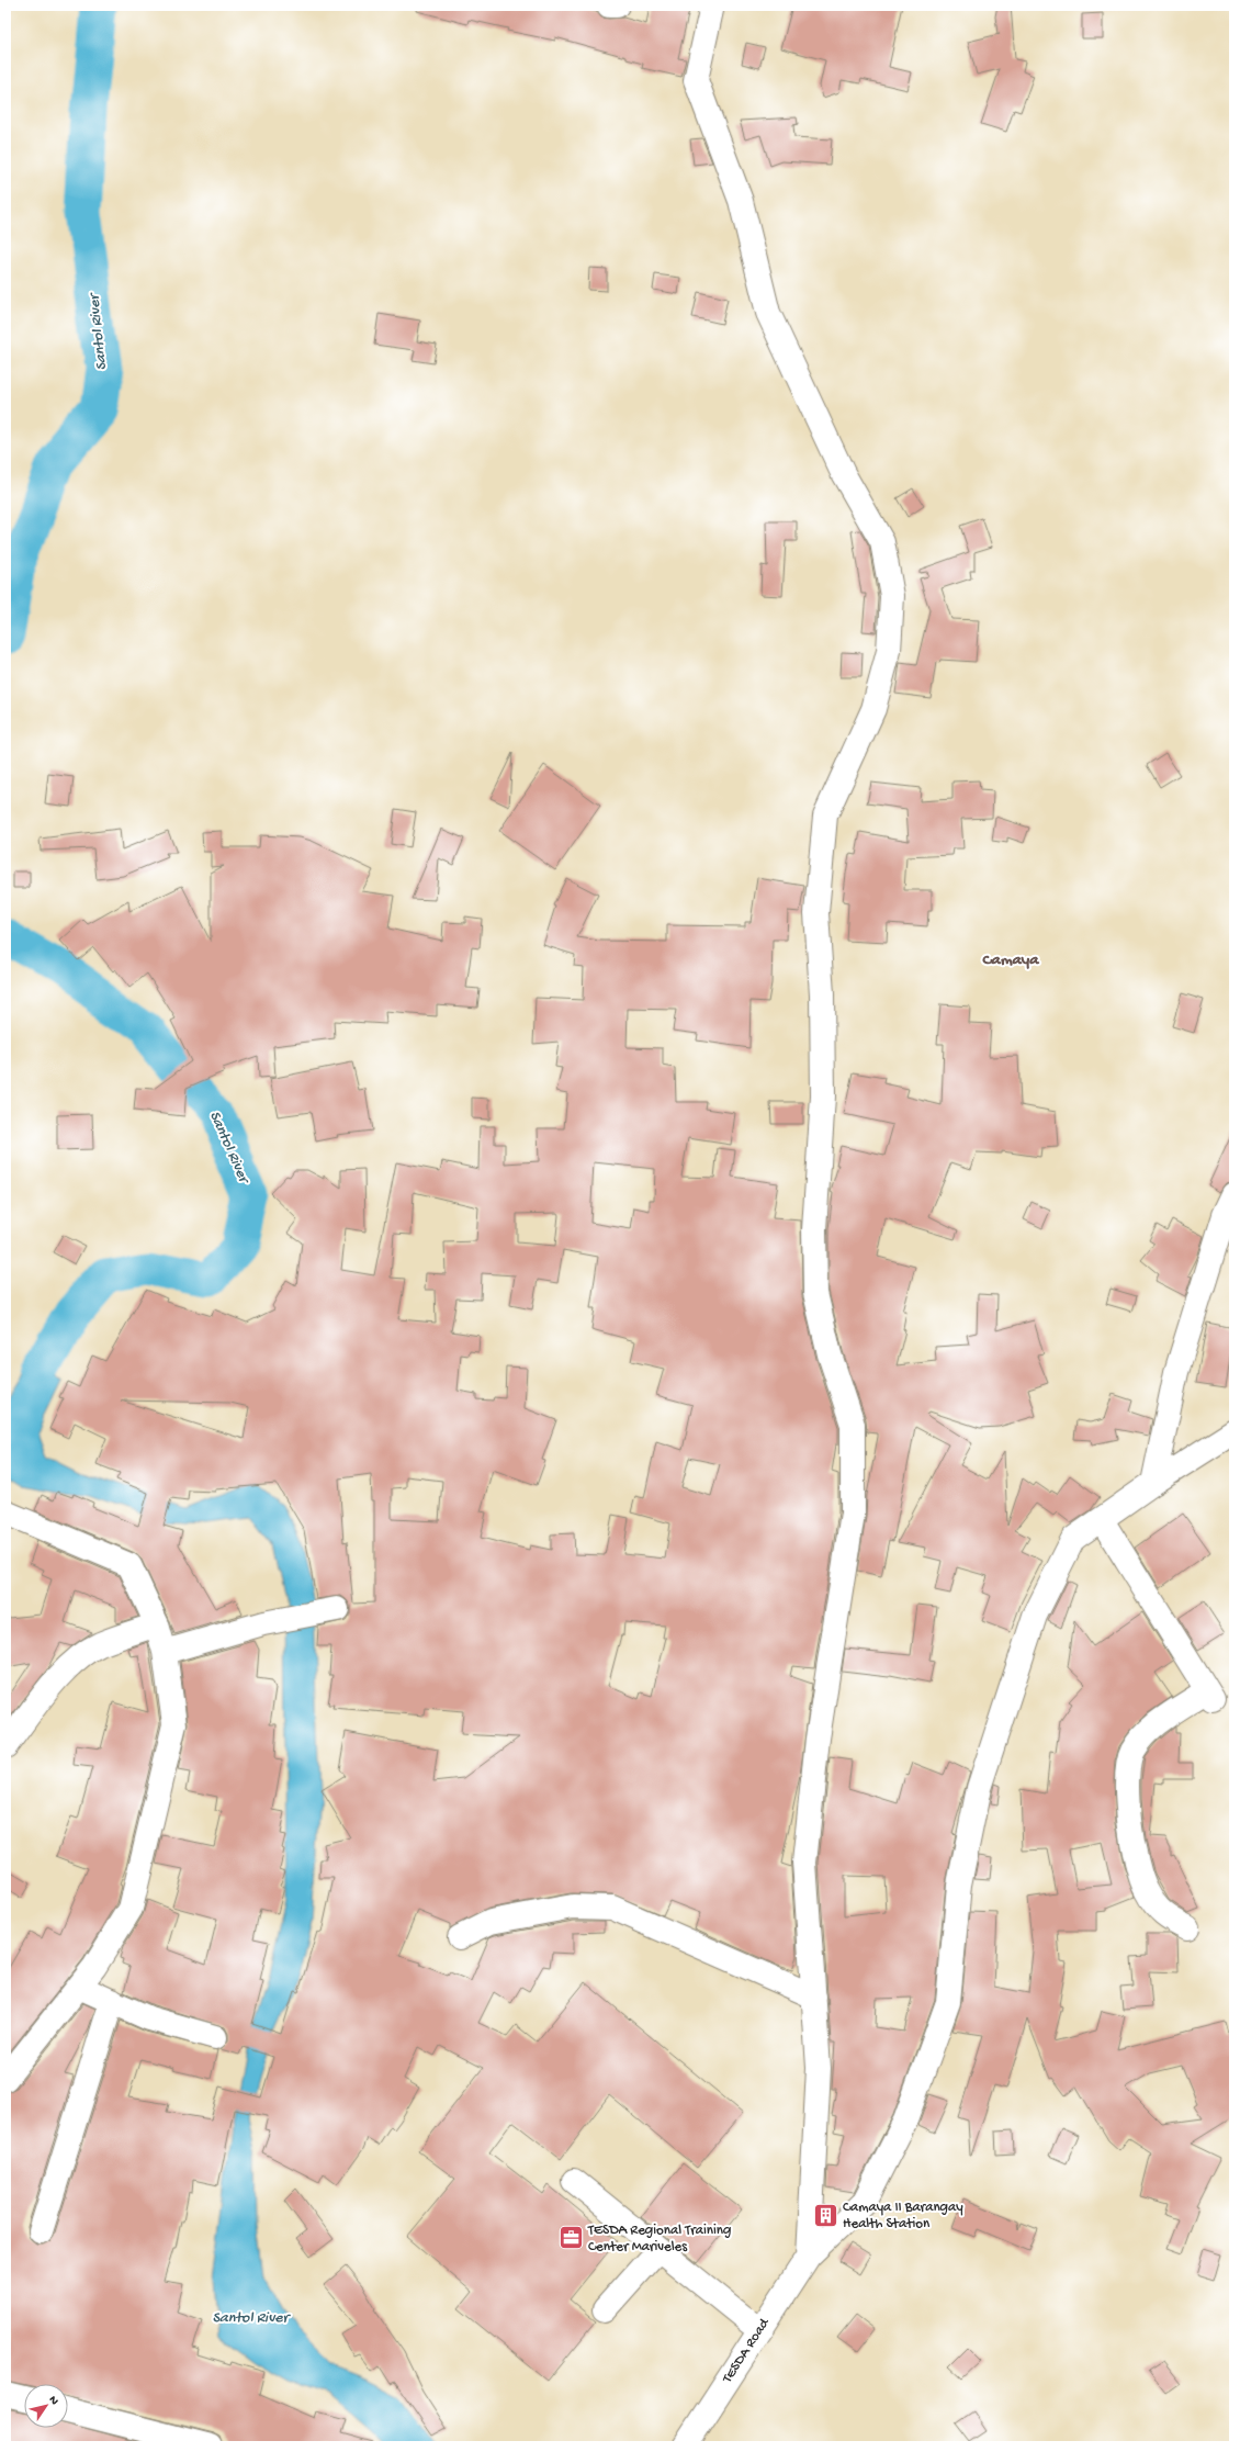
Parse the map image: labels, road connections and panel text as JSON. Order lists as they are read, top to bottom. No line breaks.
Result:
{"streets":{"street":["TESDA Road"]},"districts":["Camaya"],"water":["Santol River"],"places":{"building":["Camaya II Barangay Health Station"],"office":["TESDA Regional Training Center Mariveles"]},"north":"top right"}
